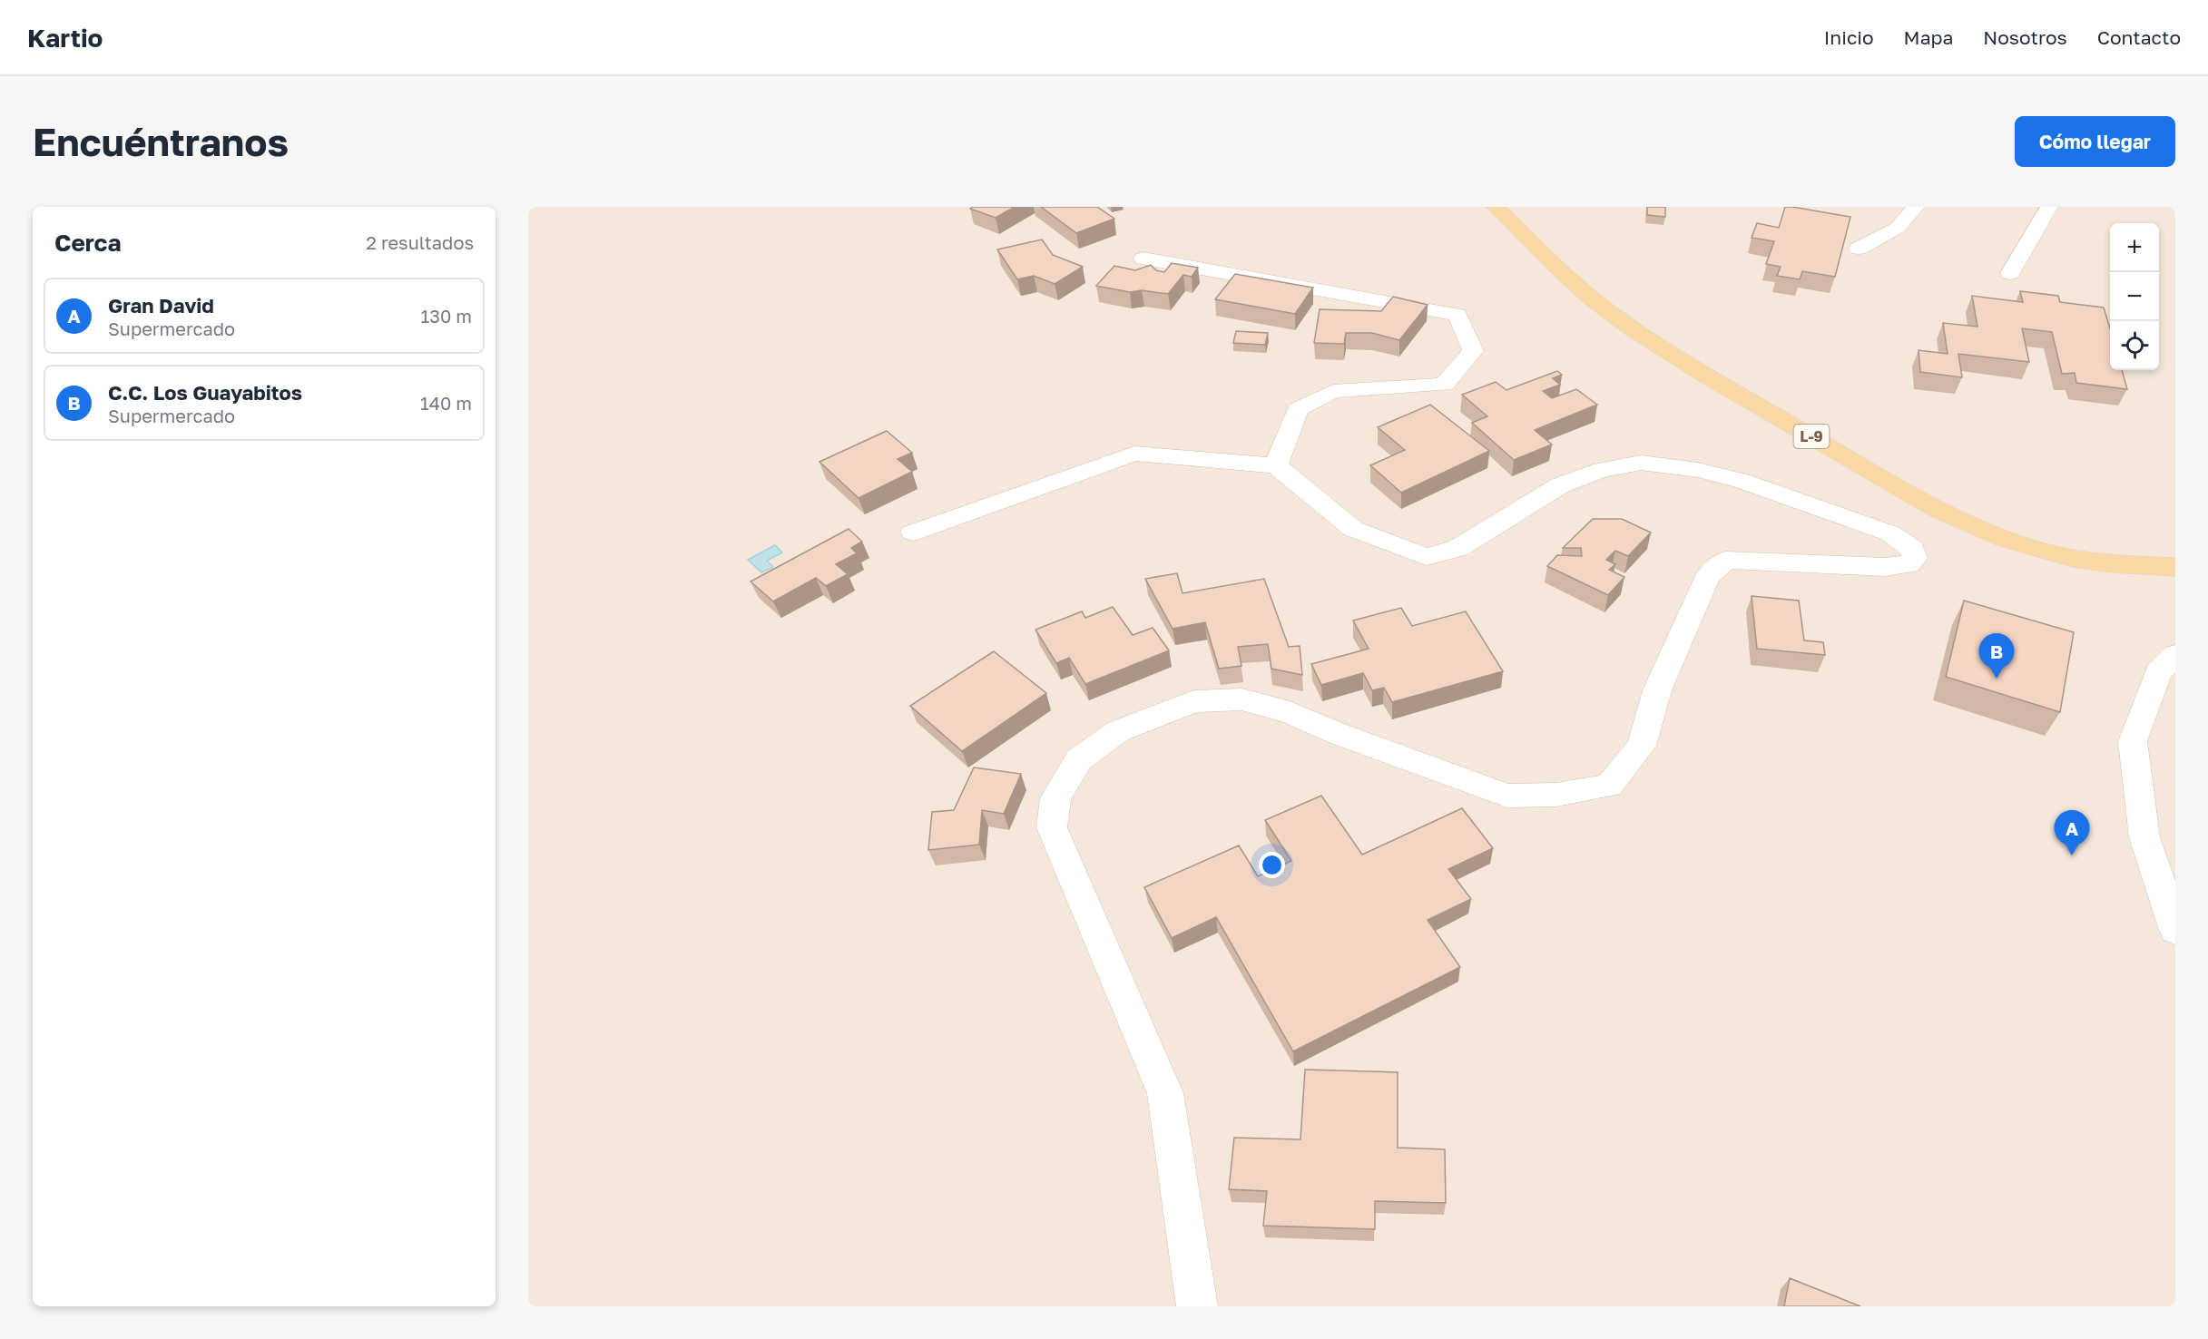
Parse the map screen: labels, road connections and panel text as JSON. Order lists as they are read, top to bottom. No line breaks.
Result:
{"streets":{"main road":["L-9"]},"page":{"header":"Kartio","nav":["Inicio","Mapa","Nosotros","Contacto"],"buttons":"Cómo llegar","title":"Encuéntranos","heading":["Cerca","2 resultados"],"map_buttons":["+","−"],"list":[{"mark":"A","name":"Gran David","note":"Supermercado","value":"130 m"},{"mark":"B","name":"C.C. Los Guayabitos","note":"Supermercado","value":"140 m"}],"pins":["B","A"]}}
